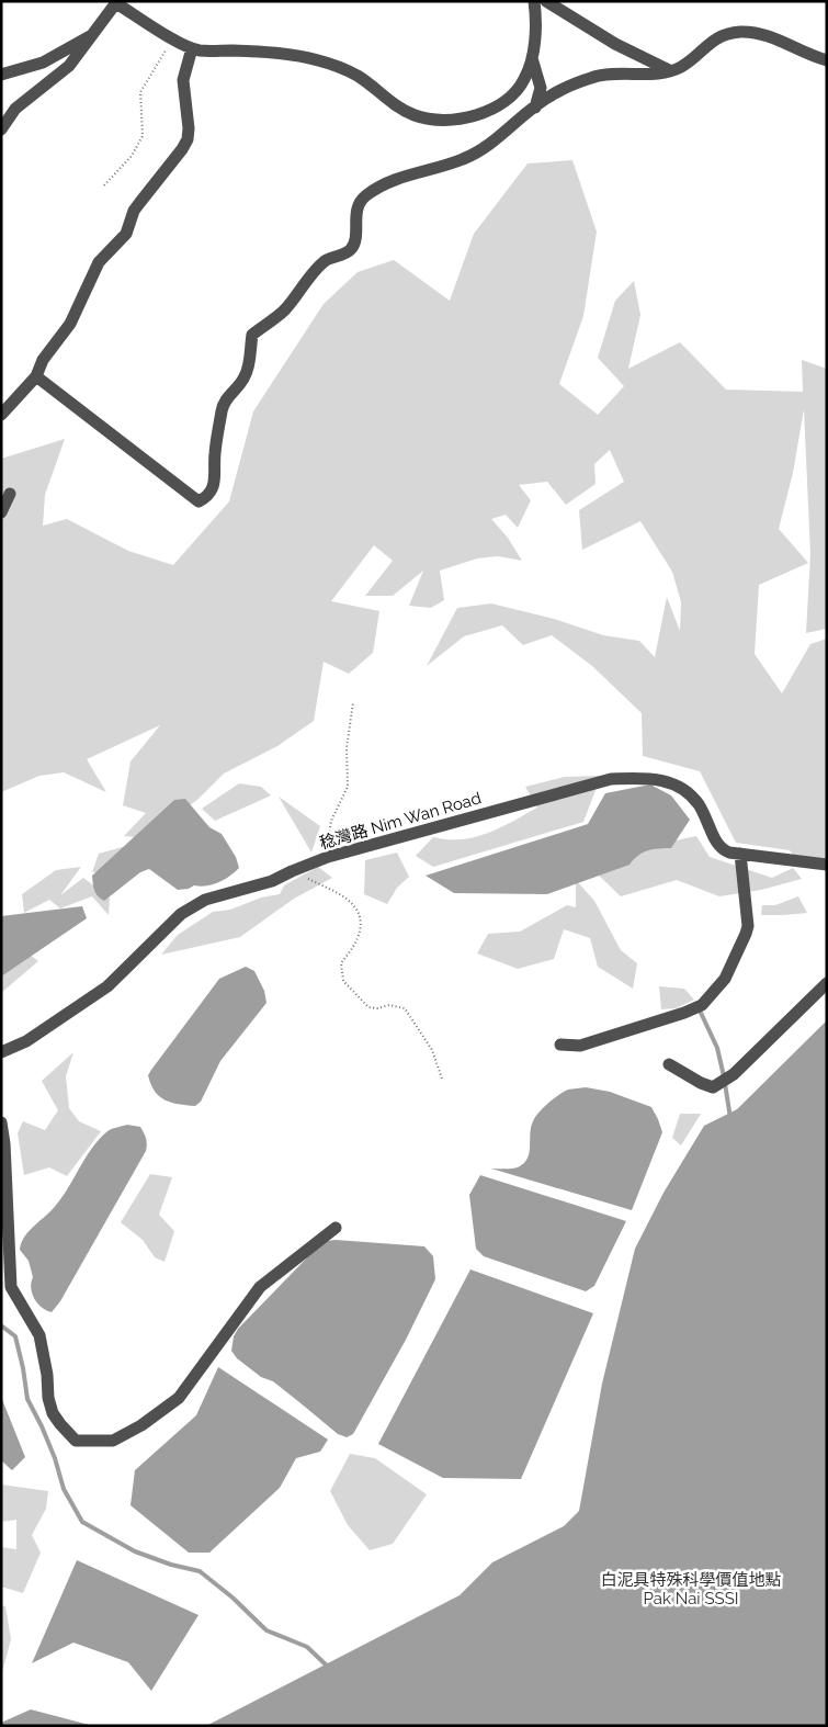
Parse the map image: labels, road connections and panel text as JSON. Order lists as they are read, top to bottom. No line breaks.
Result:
{"streets":{"street":["稔灣路 Nim Wan Road"]},"parks":["白泥具特殊科學價值地點 Pak Nai SSSI"]}
